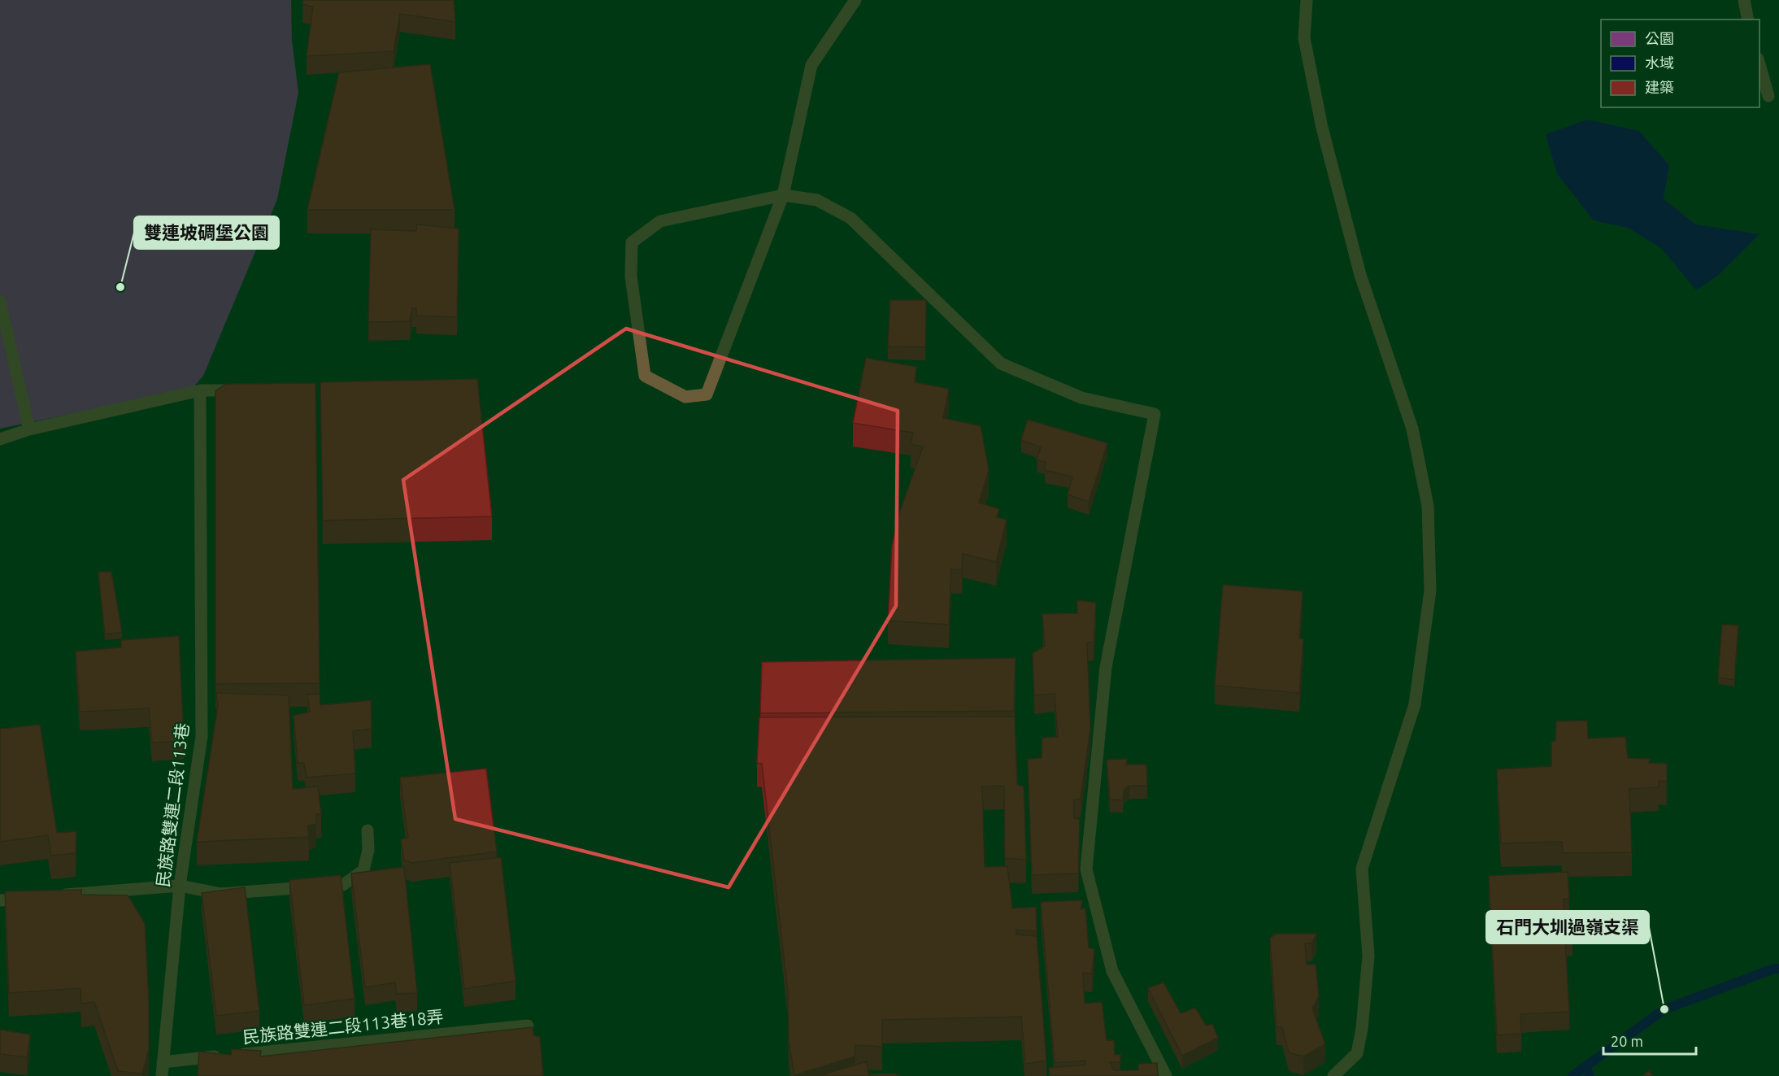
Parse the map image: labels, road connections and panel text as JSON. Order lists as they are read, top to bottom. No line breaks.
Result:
{"streets":{"lane":["民族路雙連二段113巷","民族路雙連二段113巷18弄"]},"crossings":[["民族路雙連二段113巷","民族路雙連二段113巷18弄"]],"places":["雙連坡碉堡公園","石門大圳過嶺支渠"],"legend":["公園","水域","建築"],"scale_bar":"20 m"}
